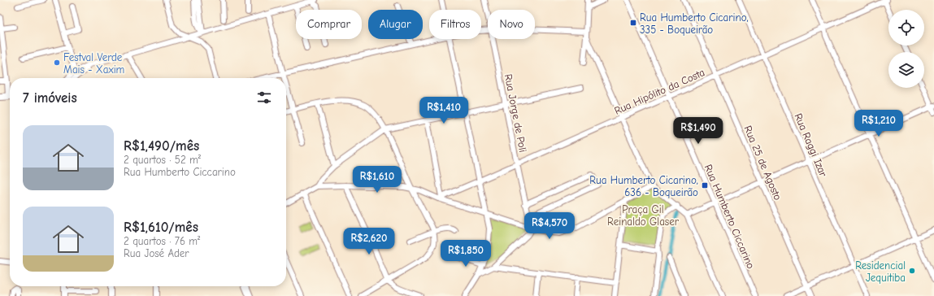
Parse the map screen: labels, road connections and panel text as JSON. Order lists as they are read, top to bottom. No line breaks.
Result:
{"streets":{"street":["Rua Hipólito da Costa","Rua Jorge de Poli","Rua Raggi Izar","Rua 25 de Agosto","Rua Humberto Ciccarino"]},"crossings":[["Rua Hipólito da Costa","Rua Jorge de Poli"],["Rua Hipólito da Costa","Rua Raggi Izar"],["Rua Hipólito da Costa","Rua 25 de Agosto"],["Rua Hipólito da Costa","Rua Humberto Ciccarino"]],"parks":["Praça Gil Reinaldo Glaser"],"places":{"transit":["Rua Humberto Cicarino, 335 - Boqueirão","Rua Humberto Cicarino, 636 - Boqueirão"],"other":["Festval Verde Mais - Xaxim","Residencial Jequitiba"]},"page":{"chip":["Comprar","Alugar","Filtros","Novo"],"heading":"7 imóveis","price":["R$1,410","R$1,210","R$1,490","R$1,610","R$4,570","R$2,620","R$1,850"],"list":[{"name":"R$1,490/mês","note":"2 quartos · 52 m² · Rua Humberto Ciccarino"},{"name":"R$1,610/mês","note":"2 quartos · 76 m² · Rua José Ader"}]}}
